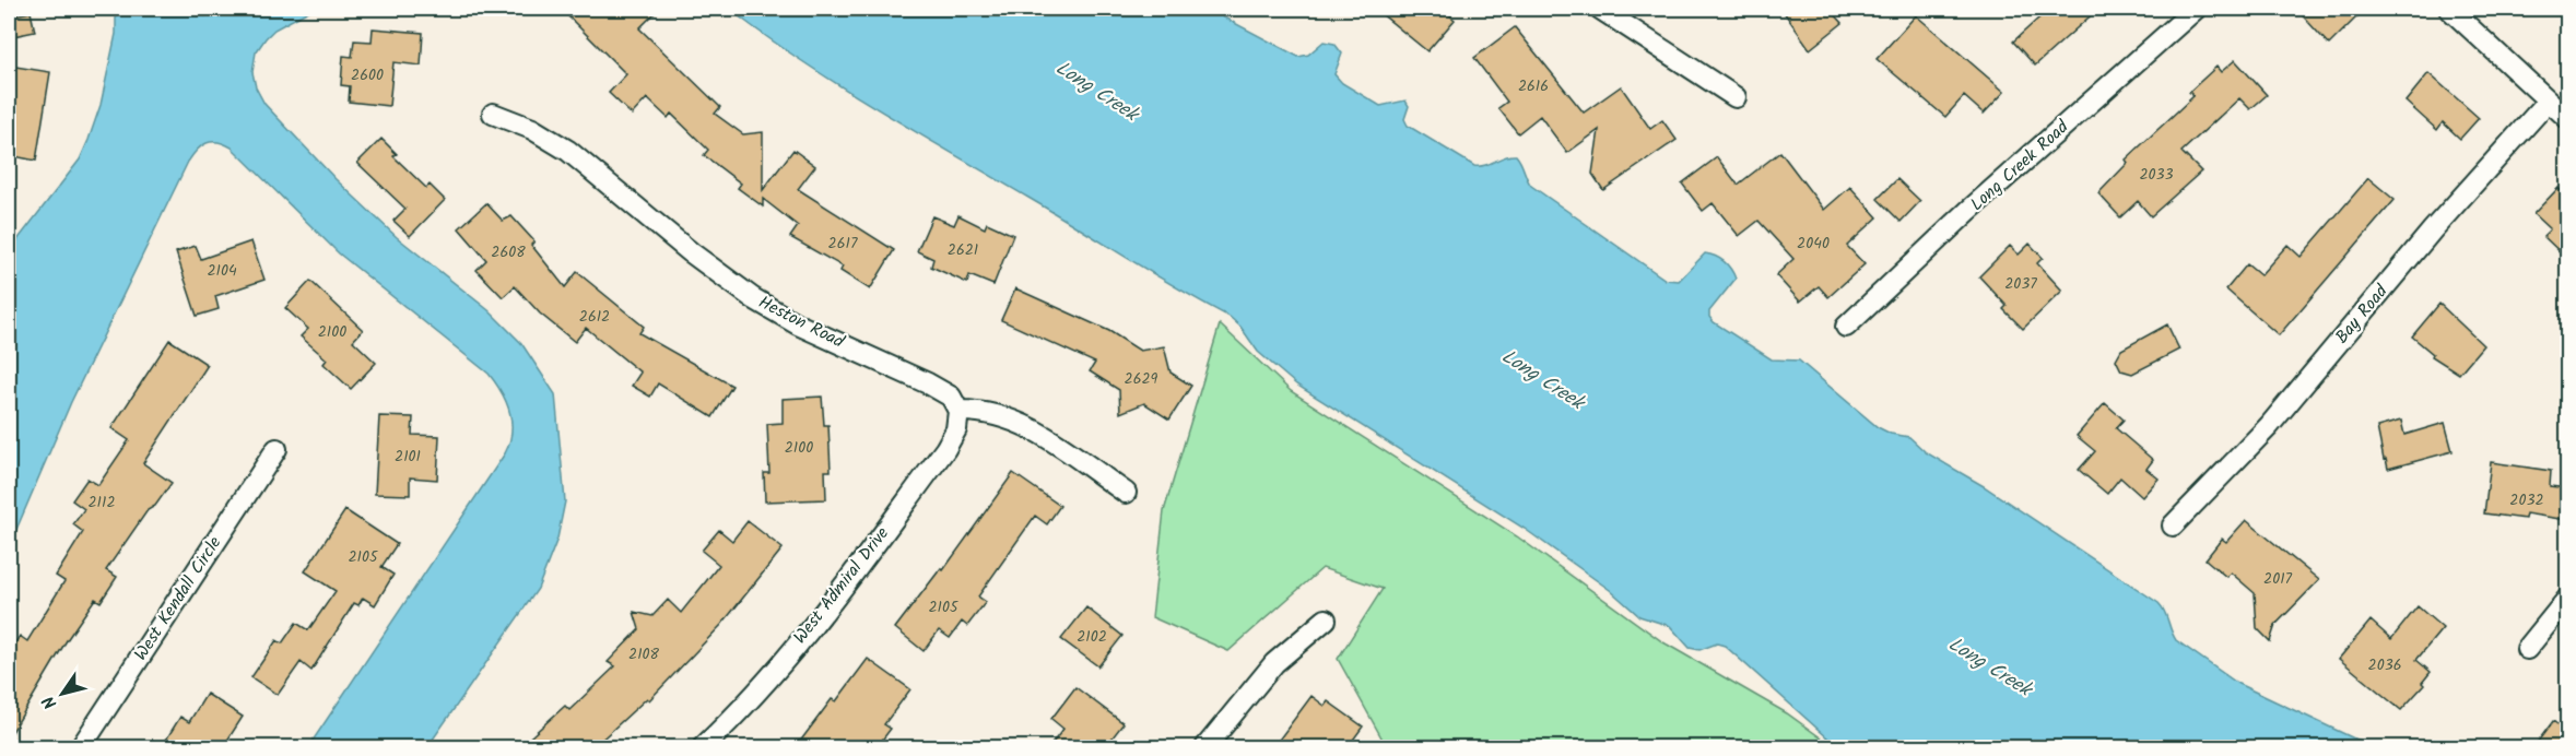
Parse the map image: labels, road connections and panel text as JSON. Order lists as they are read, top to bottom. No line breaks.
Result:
{"streets":{"street":["Long Creek Road","Bay Road","Heston Road","West Admiral Drive","West Kendall Circle"]},"crossings":[["Heston Road","West Admiral Drive"]],"water":["Long Creek"],"house_numbers":["2600","2616","2033","2617","2040","2621","2608","2104","2037","2612","2100","2629","2100","2101","2032","2112","2105","2017","2105","2102","2108","2036"],"north":"bottom left"}
